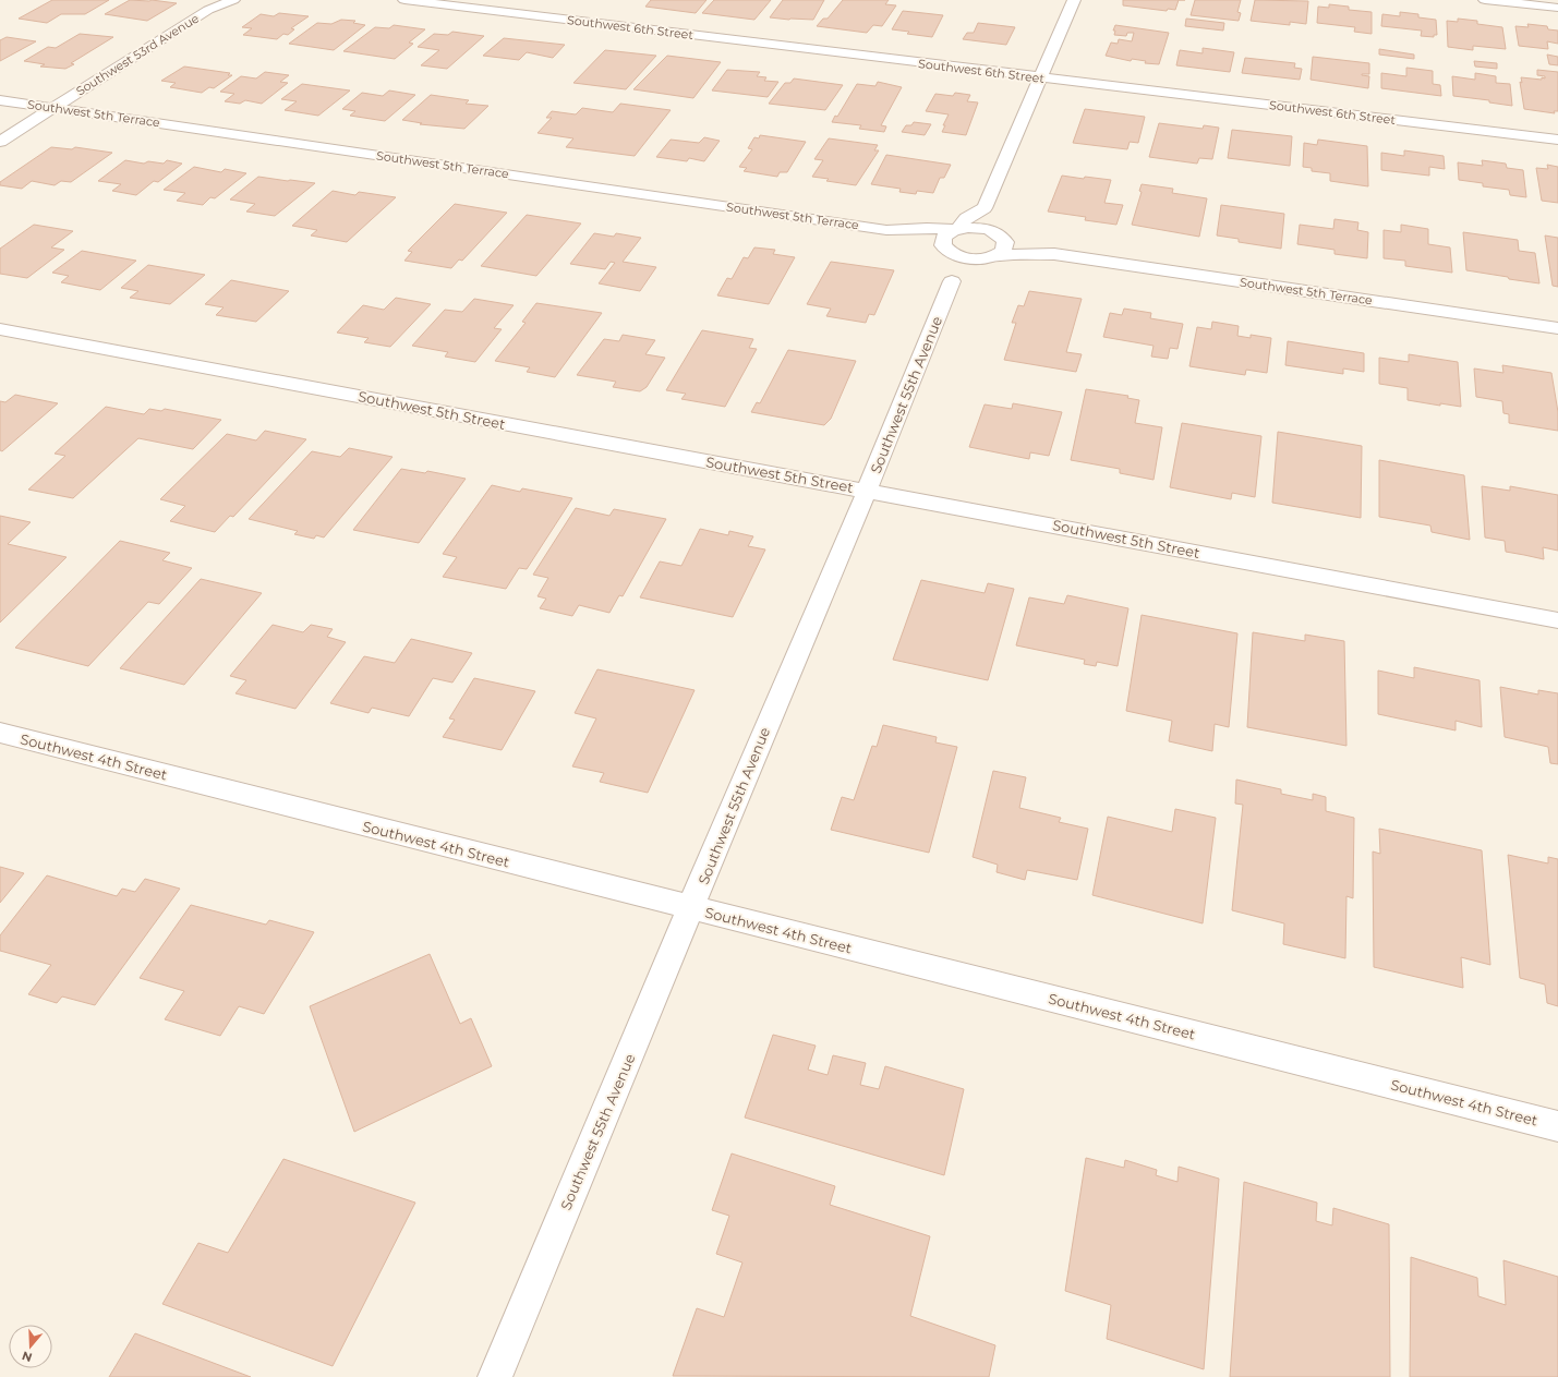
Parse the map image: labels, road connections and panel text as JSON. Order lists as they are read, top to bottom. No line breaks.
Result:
{"streets":{"street":["Southwest 6th Street","Southwest 53rd Avenue","Southwest 5th Terrace","Southwest 55th Avenue","Southwest 5th Street","Southwest 4th Street"]},"crossings":[["Southwest 53rd Avenue","Southwest 5th Terrace"],["Southwest 5th Terrace","Southwest 55th Avenue"],["Southwest 55th Avenue","Southwest 5th Street"],["Southwest 55th Avenue","Southwest 4th Street"]],"north":"bottom"}
